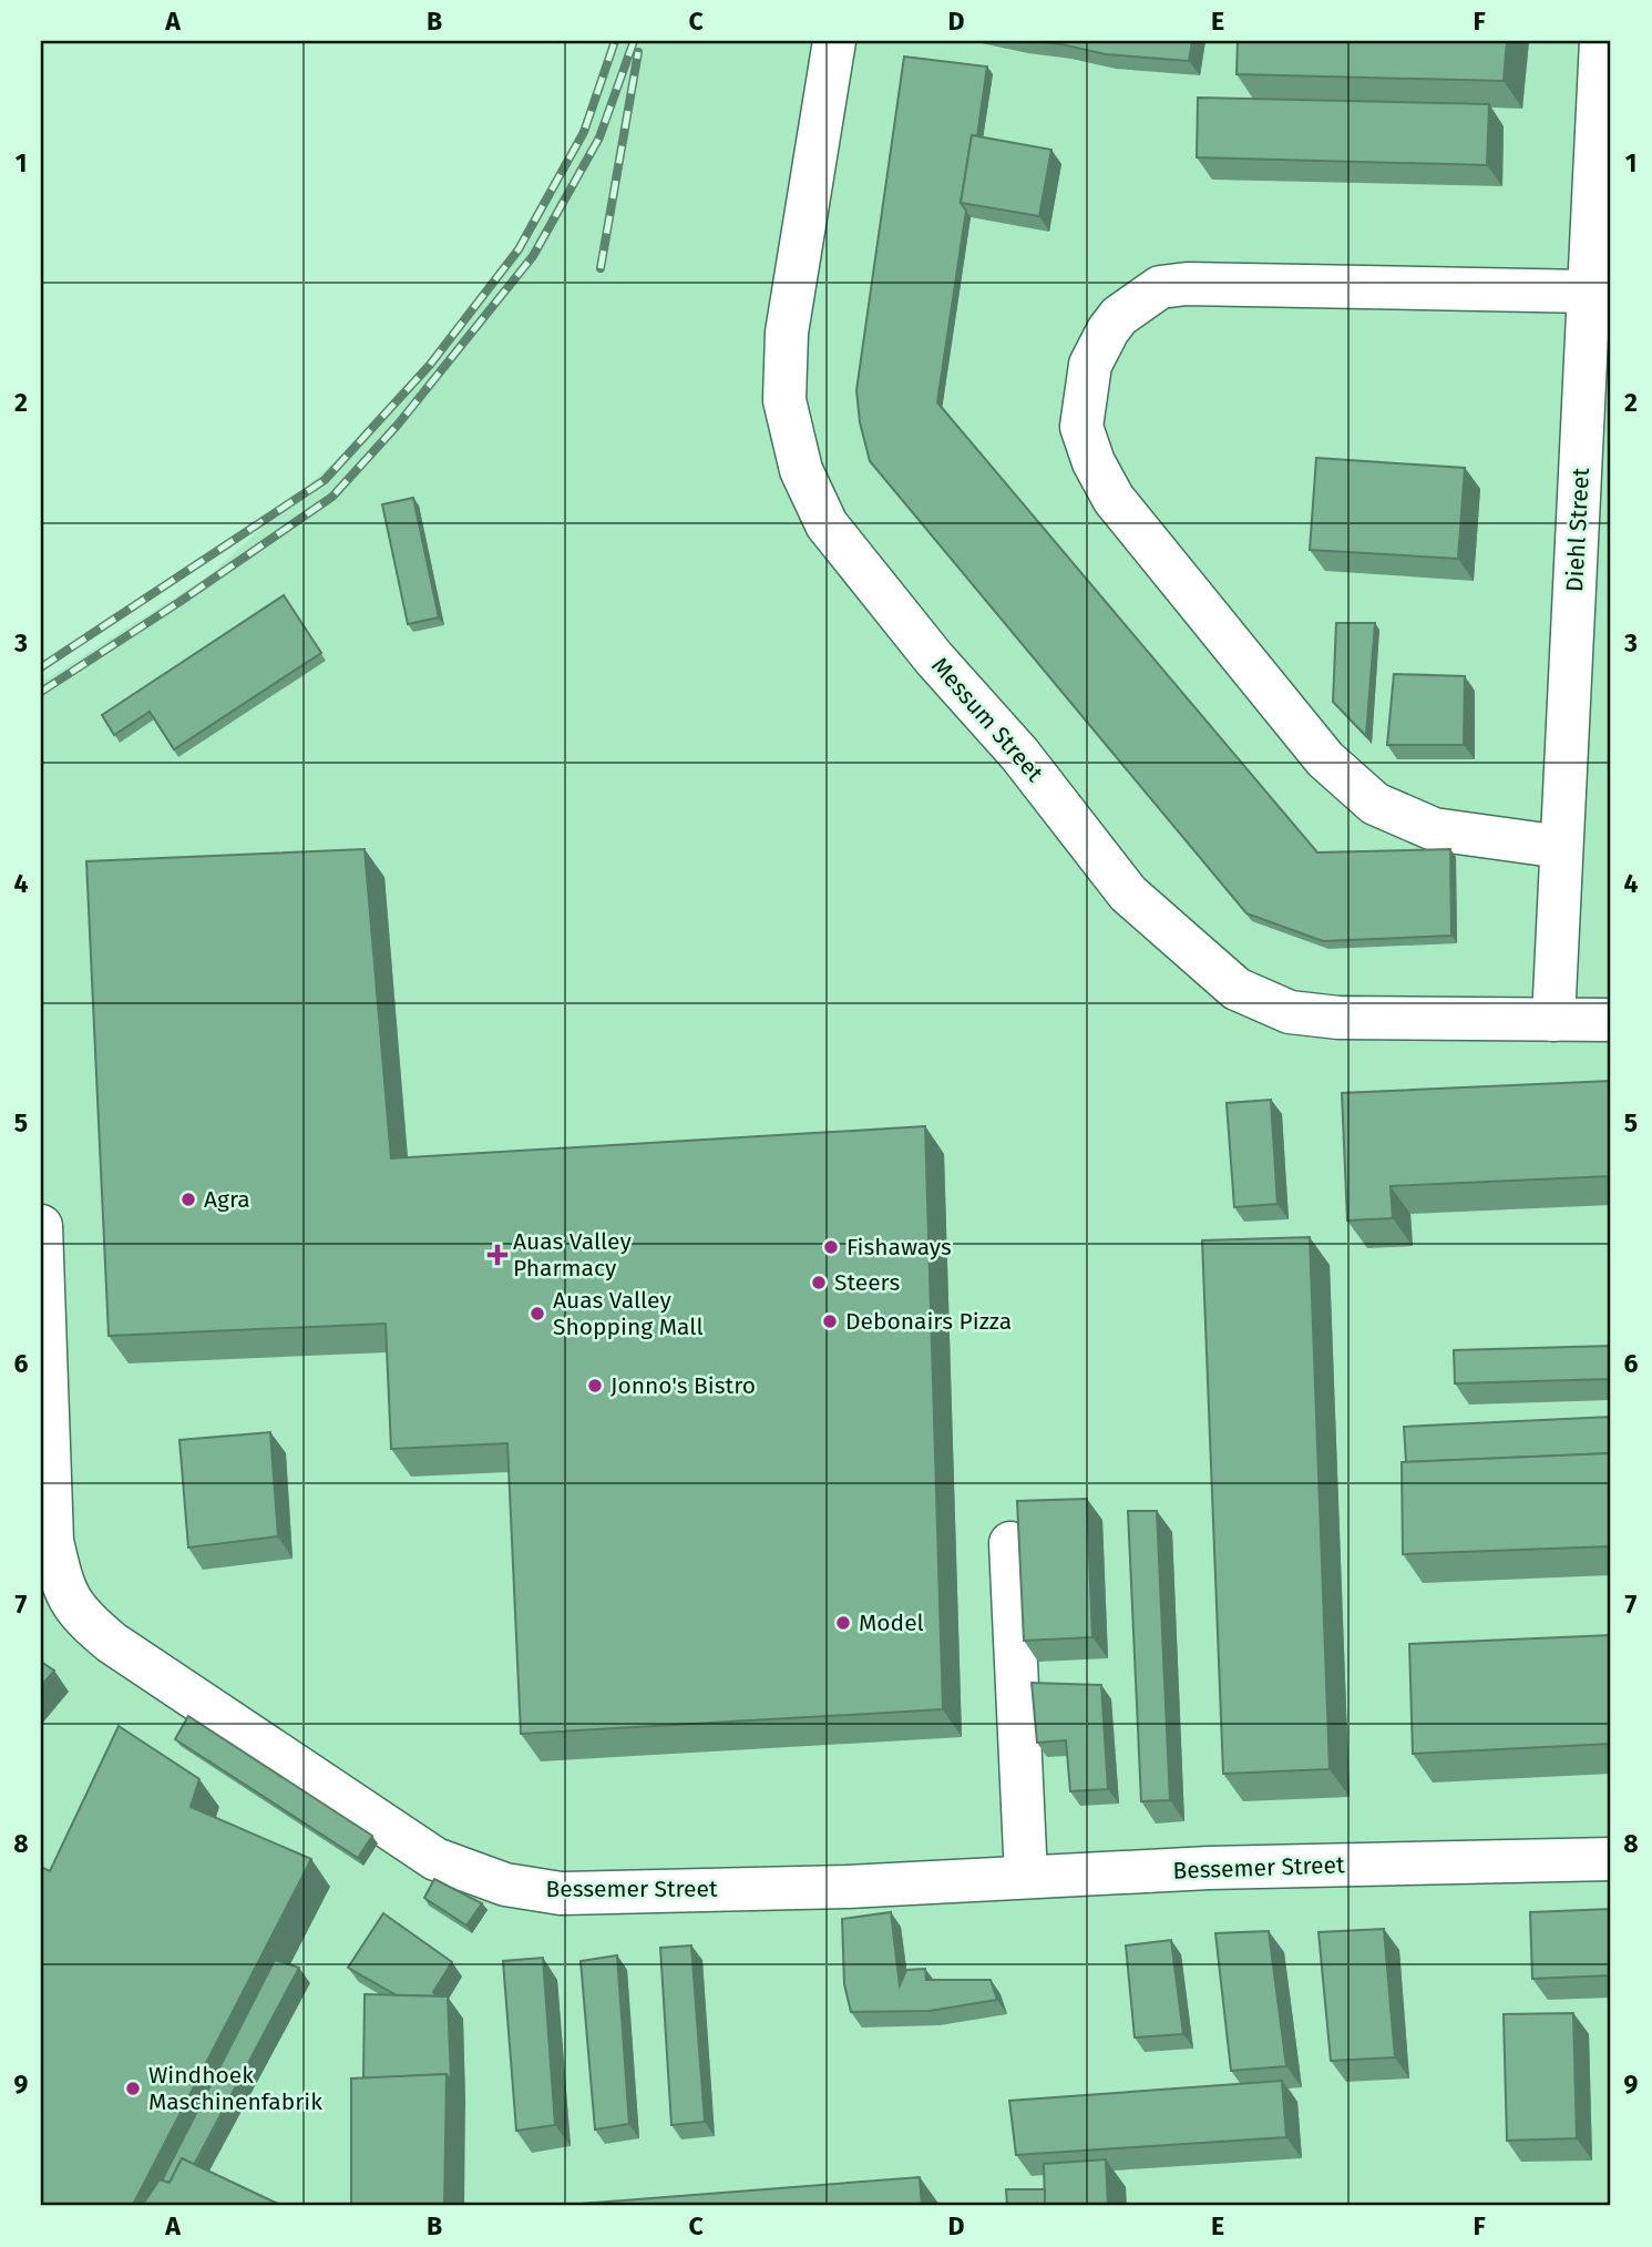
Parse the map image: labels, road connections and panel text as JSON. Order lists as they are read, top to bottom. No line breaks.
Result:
{"streets":{"street":["Diehl Street","Messum Street","Bessemer Street"]},"crossings":[["Diehl Street","Messum Street"]],"places":{"other":["Agra","Fishaways","Steers","Auas Valley Shopping Mall","Debonairs Pizza","Jonno's Bistro","Model","Windhoek Maschinenfabrik"],"health":["Auas Valley Pharmacy"]},"grid":{"columns":["A","B","C","D","E","F"],"rows":["1","2","3","4","5","6","7","8","9"]}}
